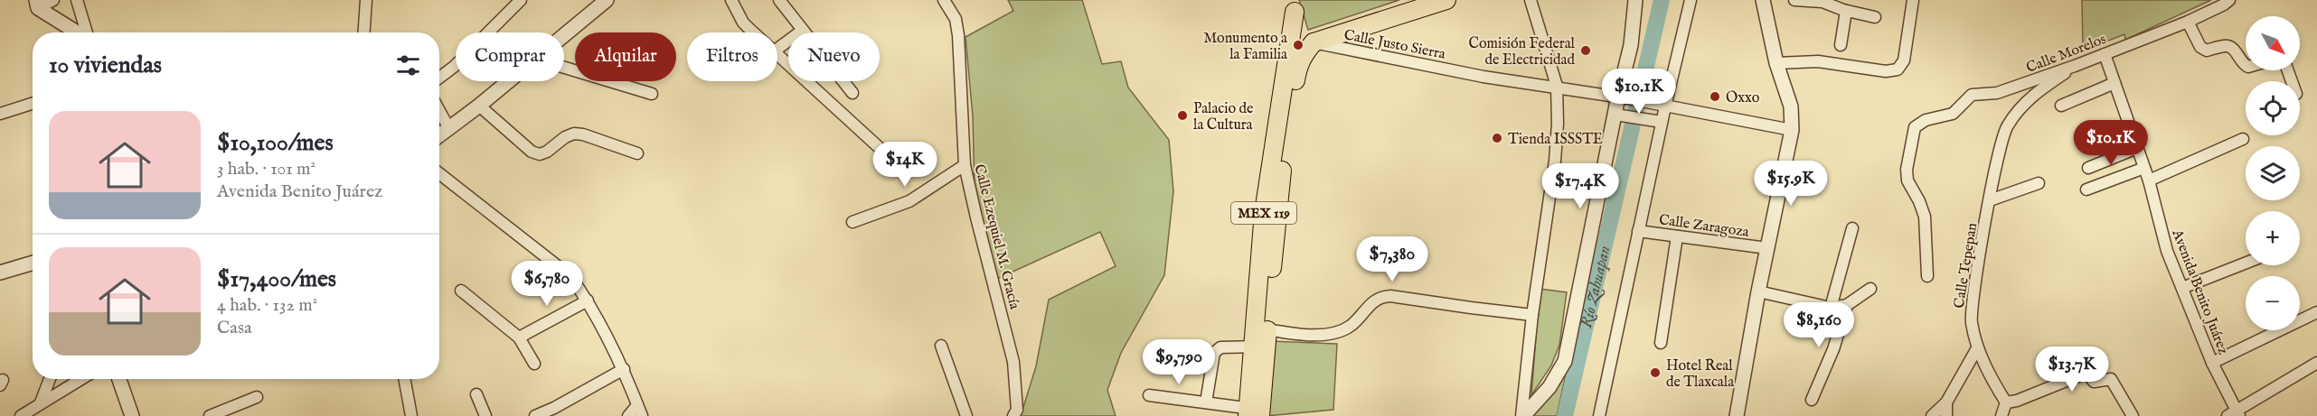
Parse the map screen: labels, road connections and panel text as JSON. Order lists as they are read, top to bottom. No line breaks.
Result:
{"streets":{"main road":["MEX 119"],"street":["Calle Justo Sierra","Calle Morelos","Calle Zaragoza","Calle Ezequiel M. Gracía","Calle Tepepan","Avenida Benito Juárez"]},"crossings":[["Calle Justo Sierra","MEX 119"],["Calle Morelos","Calle Tepepan"],["Calle Morelos","Avenida Benito Juárez"]],"water":["Río Zahuapan"],"places":["Monumento a la Familia","Comisión Federal de Electricidad","Oxxo","Palacio de la Cultura","Tienda ISSSTE","Hotel Real de Tlaxcala"],"north":"bottom right","page":{"map_buttons":["+","−"],"chip":["Comprar","Alquilar","Filtros","Nuevo"],"heading":"10 viviendas","price":["$10.1K","$10.1K","$14K","$15.9K","$17.4K","$7,380","$6,780","$8,160","$9,790","$13.7K"],"list":[{"name":"$10,100/mes","note":"3 hab. · 101 m² · Avenida Benito Juárez"},{"name":"$17,400/mes","note":"4 hab. · 132 m² · Casa"}]}}
